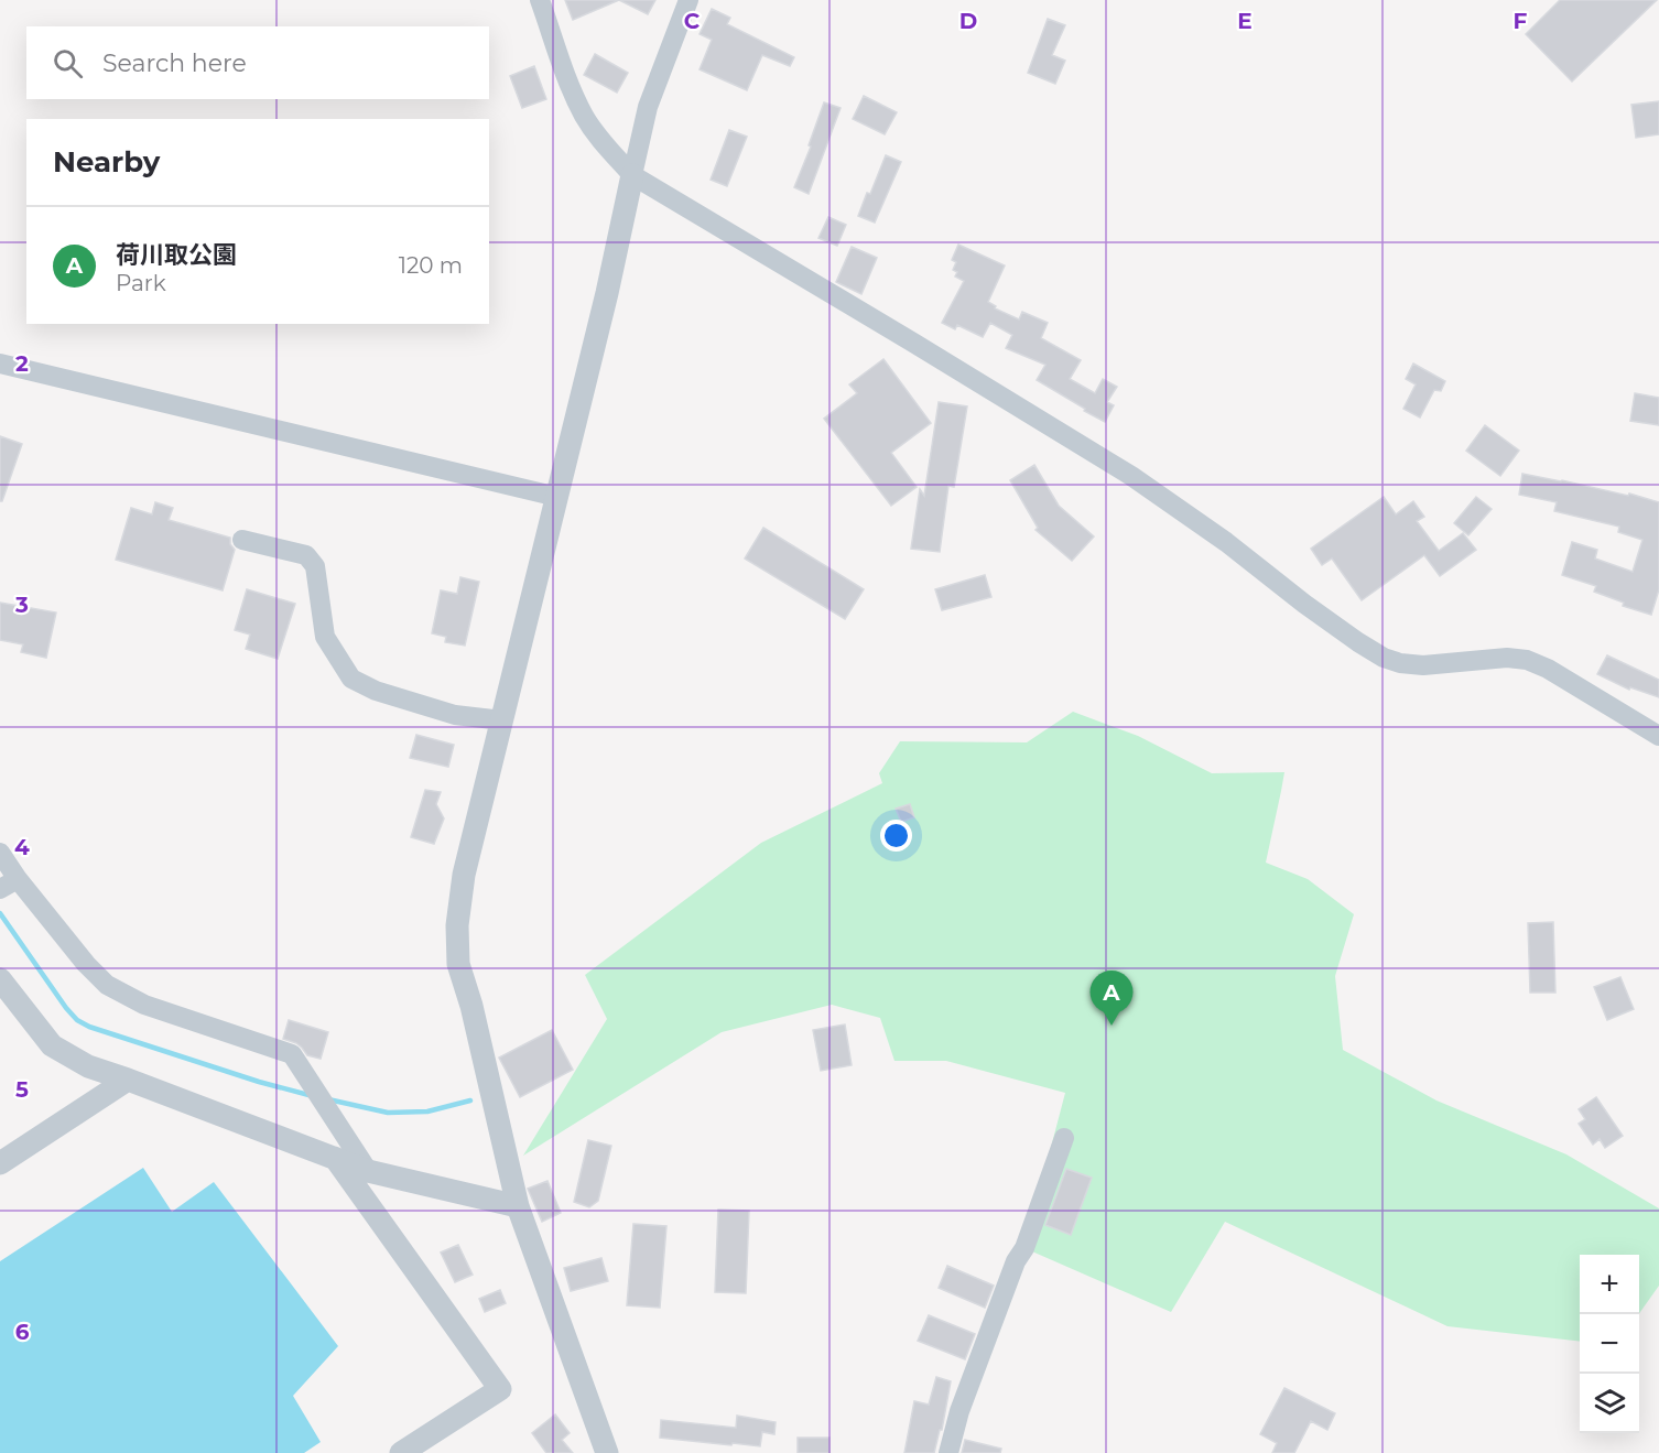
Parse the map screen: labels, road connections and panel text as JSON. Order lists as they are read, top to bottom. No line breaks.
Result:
{"page":{"search":"Search here","heading":"Nearby","list":[{"mark":"A","name":"荷川取公園","note":"Park","value":"120 m"}],"pins":"A","map_buttons":["+","−"]},"grid":{"columns":["C","D","E","F"],"rows":["2","3","4","5","6"]}}
